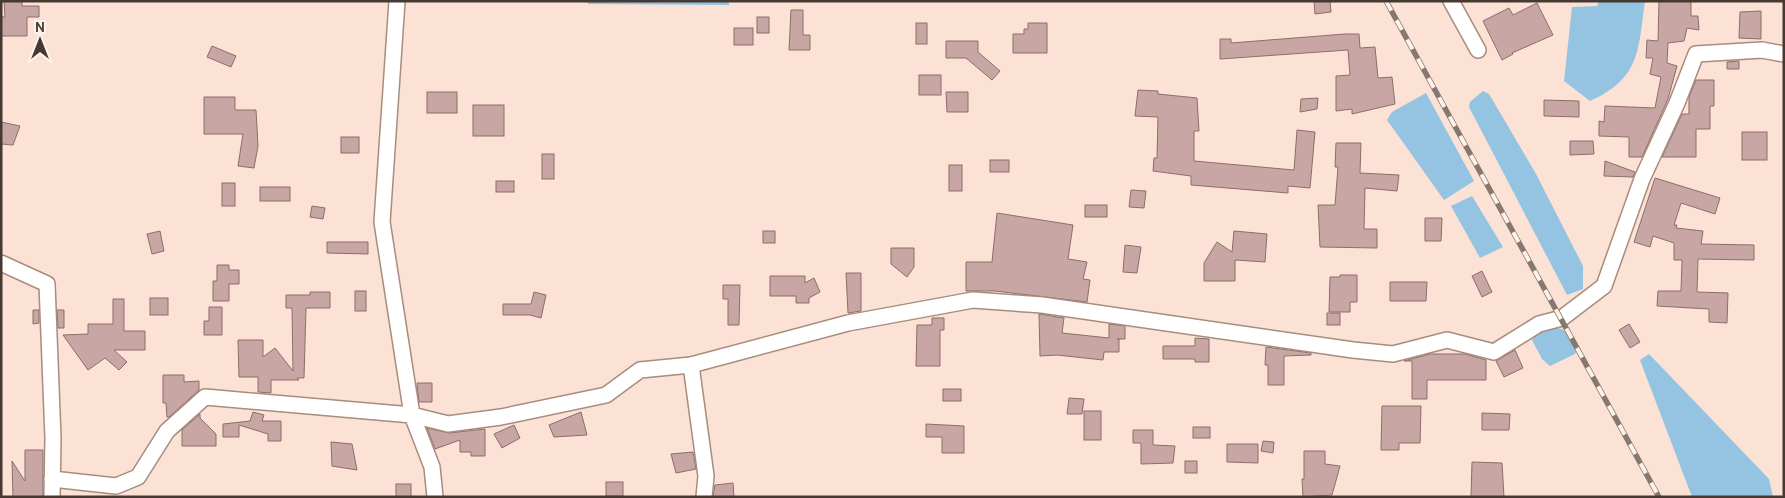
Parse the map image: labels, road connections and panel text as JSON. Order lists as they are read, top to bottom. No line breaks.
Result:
{"north":"top"}
